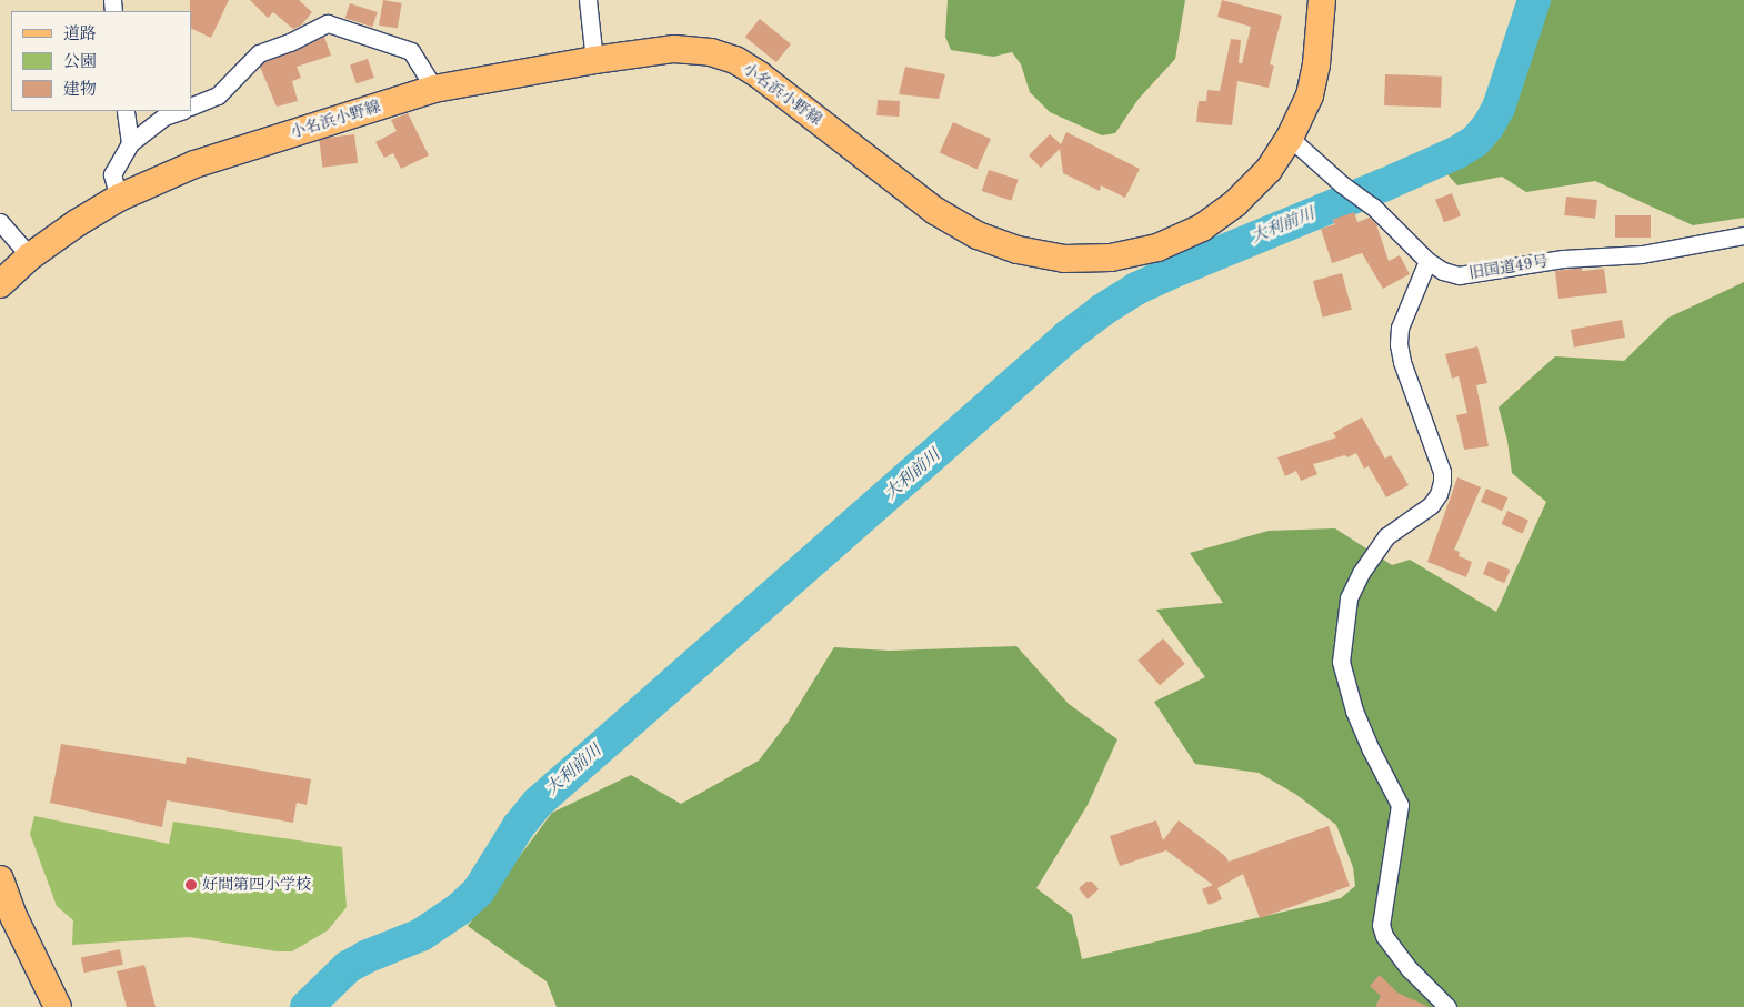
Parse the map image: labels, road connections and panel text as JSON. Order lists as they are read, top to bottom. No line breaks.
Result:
{"streets":{"main road":["小名浜小野線"],"street":["旧国道49号"]},"crossings":[["小名浜小野線","旧国道49号"]],"water":["大利前川"],"places":["好間第四小学校"],"legend":["道路","公園","建物"]}
